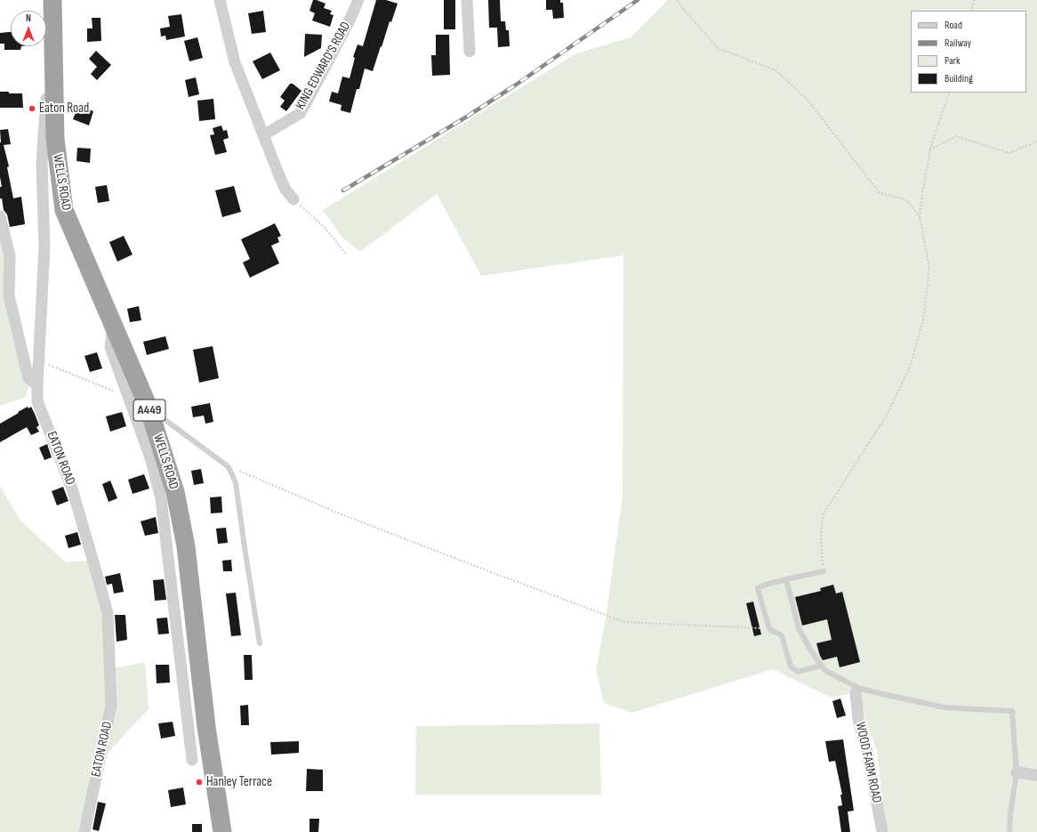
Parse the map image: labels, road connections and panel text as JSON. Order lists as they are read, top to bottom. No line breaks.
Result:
{"streets":{"highway":["WELLS ROAD","A449"],"street":["KING EDWARD'S ROAD","EATON ROAD","WOOD FARM ROAD"]},"crossings":[["WELLS ROAD","EATON ROAD"]],"places":["Eaton Road","Hanley Terrace"],"legend":["Road","Railway","Park","Building"],"north":"top"}
